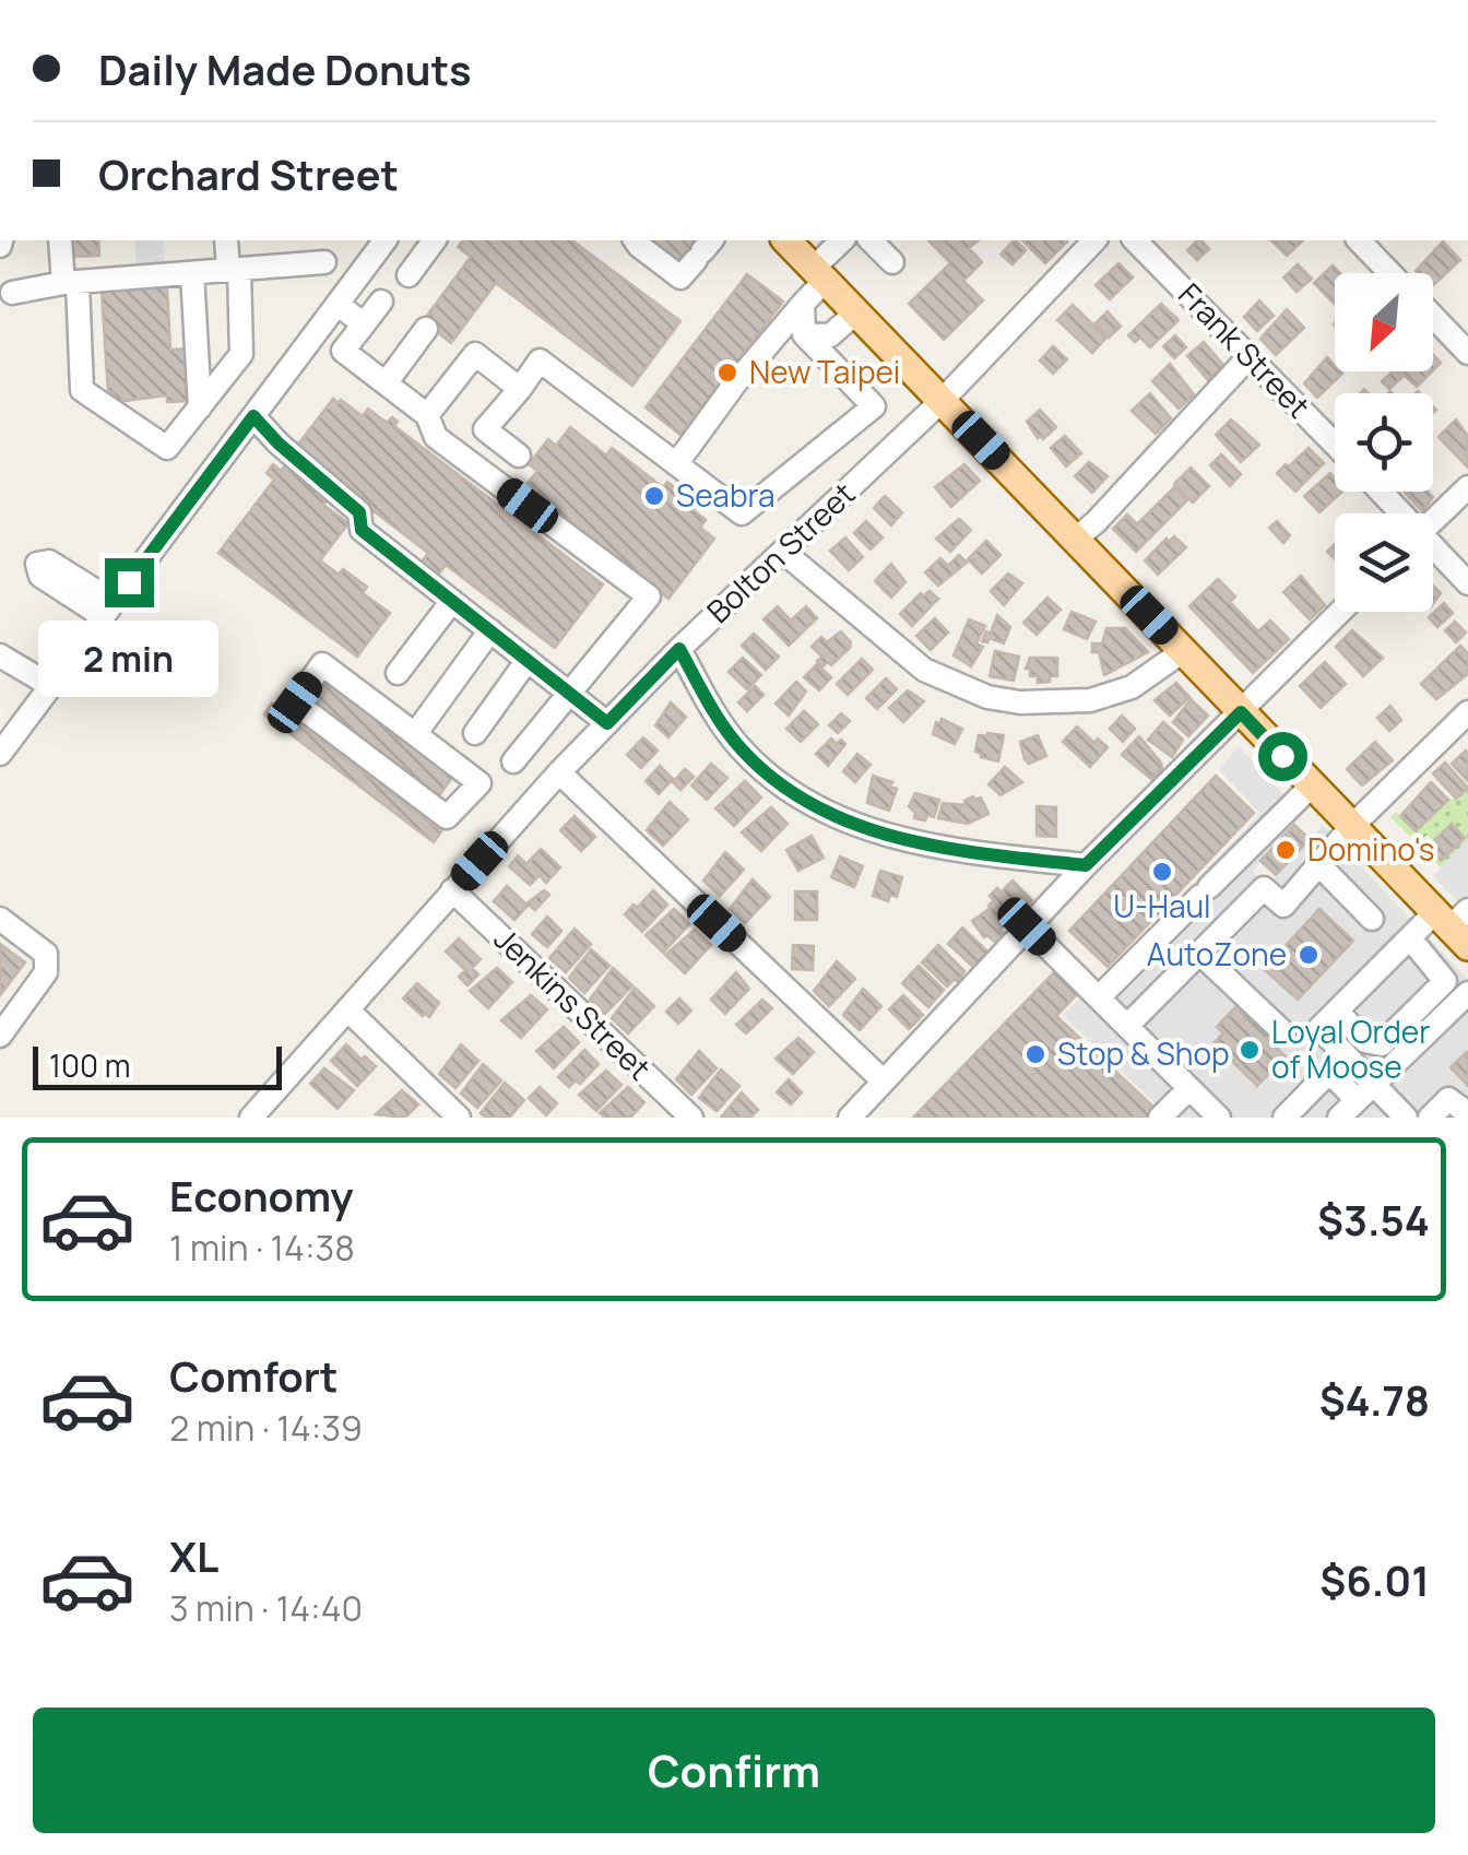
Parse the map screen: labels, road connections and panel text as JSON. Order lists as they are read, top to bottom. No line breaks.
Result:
{"streets":{"street":["Frank Street","Bolton Street","Jenkins Street"]},"crossings":[["Bolton Street","Jenkins Street"]],"places":["New Taipei","Seabra","Domino's","U-Haul","AutoZone","Loyal Order of Moose","Stop & Shop"],"scale_bar":"100 m","north":"bottom left","page":{"banner":["Daily Made Donuts","Orchard Street"],"bubble":"2 min","scale":"100 m","list":[{"name":"Economy","note":"1 min · 14:38","value":"$3.54"},{"name":"Comfort","note":"2 min · 14:39","value":"$4.78"},{"name":"XL","note":"3 min · 14:40","value":"$6.01"}],"buttons":"Confirm"}}
